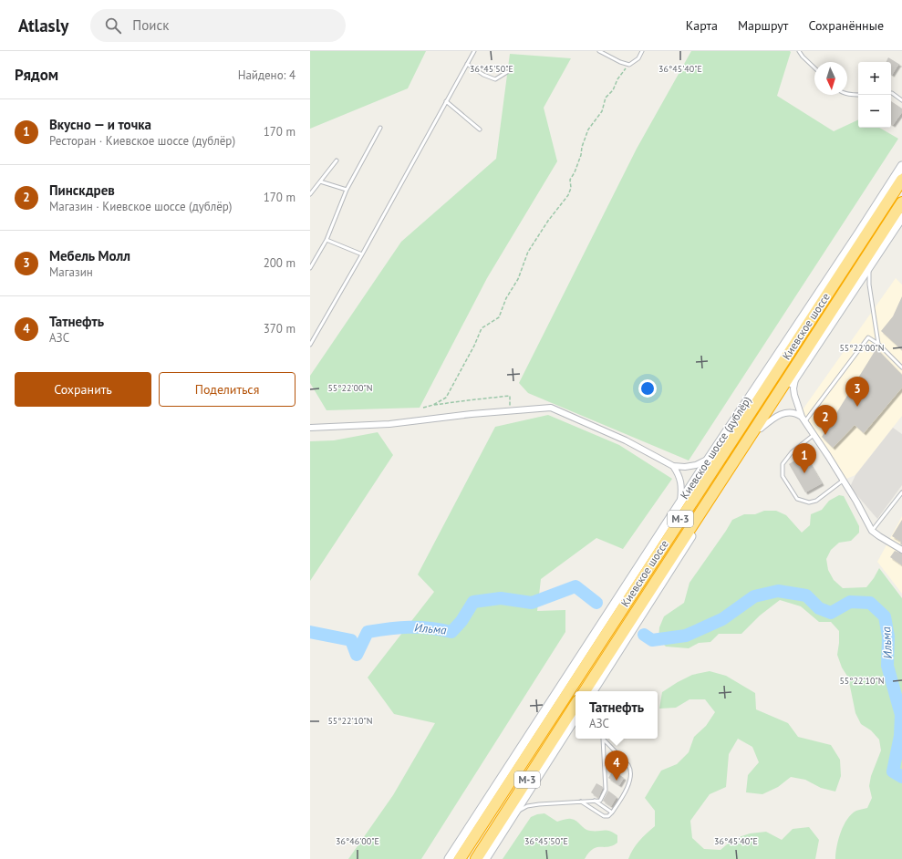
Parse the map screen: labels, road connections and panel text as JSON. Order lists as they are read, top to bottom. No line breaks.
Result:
{"streets":{"highway":["Киевское шоссе","М-3"],"main road":["Киевское шоссе (дублёр)"]},"water":["Ильма"],"north":"bottom","page":{"header":"Atlasly","search":"Поиск","nav":["Карта","Маршрут","Сохранённые"],"heading":["Рядом","Найдено: 4"],"map_buttons":["+","−"],"list":[{"mark":"1","name":"Вкусно — и точка","note":"Ресторан · Киевское шоссе (дублёр)","value":"170 m"},{"mark":"2","name":"Пинскдрев","note":"Магазин · Киевское шоссе (дублёр)","value":"170 m"},{"mark":"3","name":"Мебель Молл","note":"Магазин","value":"200 m"},{"mark":"4","name":"Татнефть","note":"АЗС","value":"370 m"}],"buttons":["Сохранить","Поделиться"],"pins":["3","2","1","4"],"popup":["Татнефть","АЗС"]},"coordinates":["36°45'50\"E","36°45'40\"E","55°22'00\"N","55°22'10\"N","36°46'00\"E"]}
